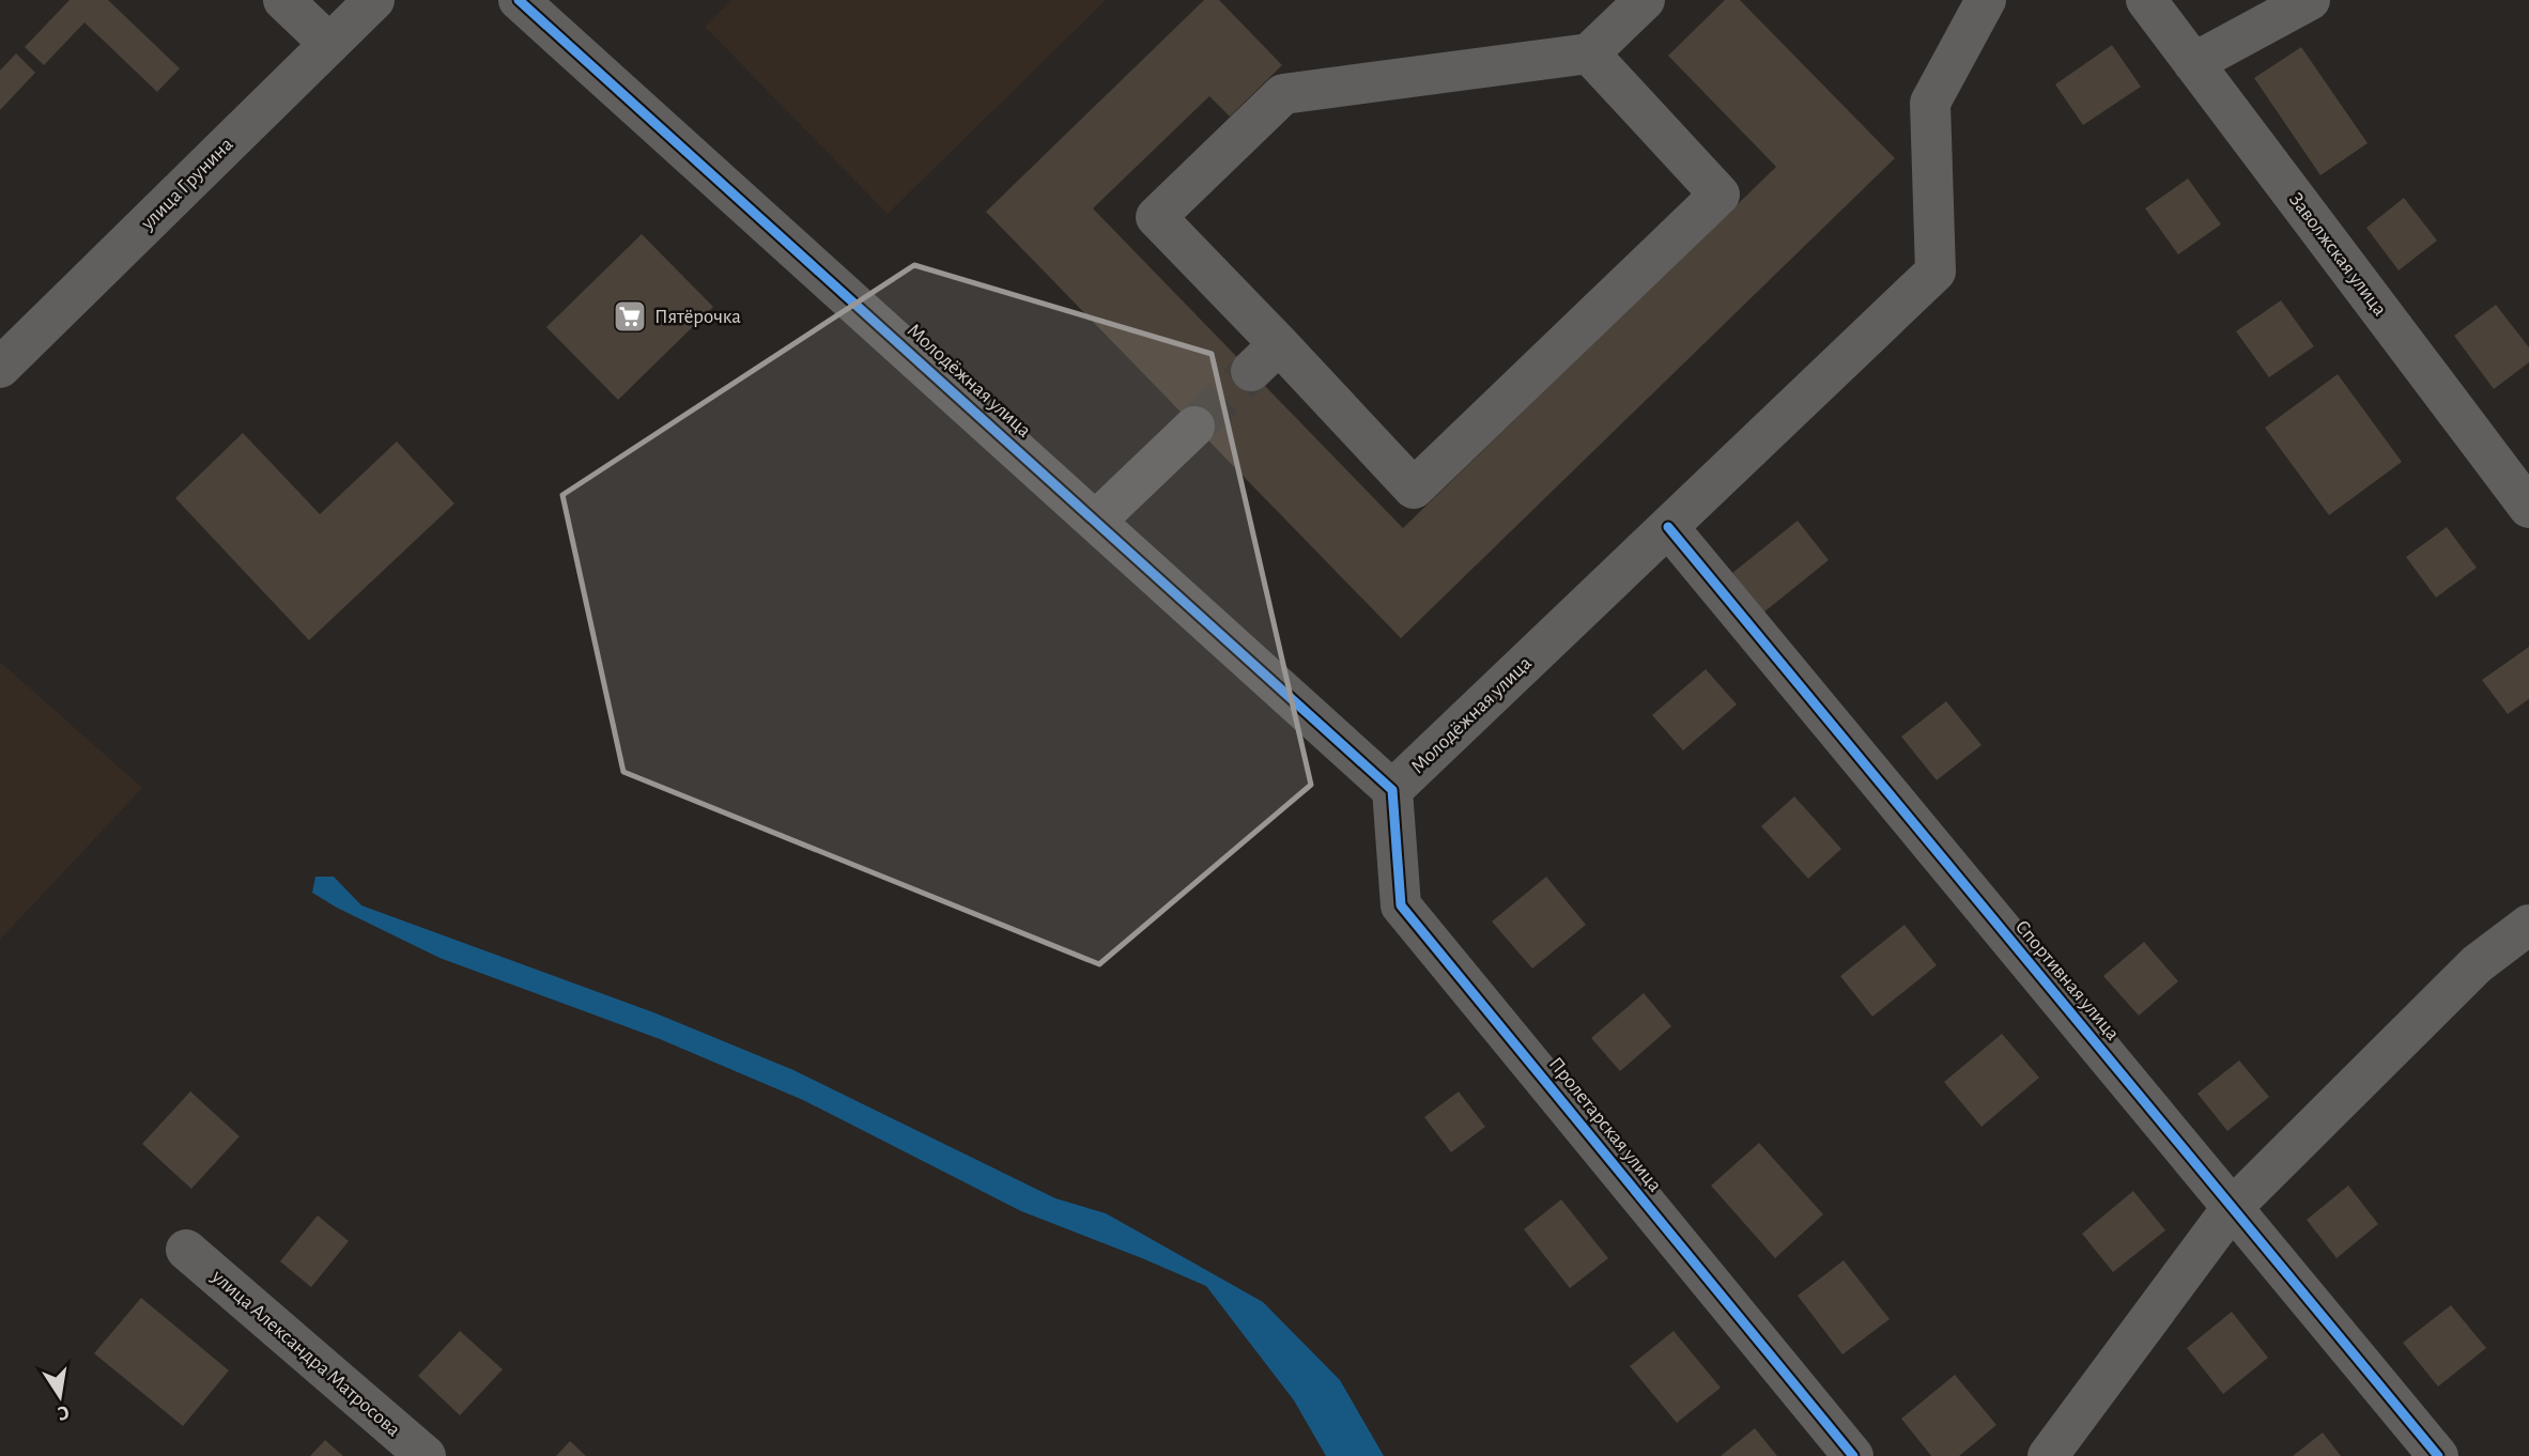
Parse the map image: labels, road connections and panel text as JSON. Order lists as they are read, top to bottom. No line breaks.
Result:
{"streets":{"street":["улица Грунина","Заволжская улица","Молодёжная улица","Спортивная улица","Пролетарская улица","улица Александра Матросова"]},"crossings":[["Молодёжная улица","Спортивная улица"],["Молодёжная улица","Пролетарская улица"]],"places":{"supermarket":["Пятёрочка"]},"north":"bottom"}
